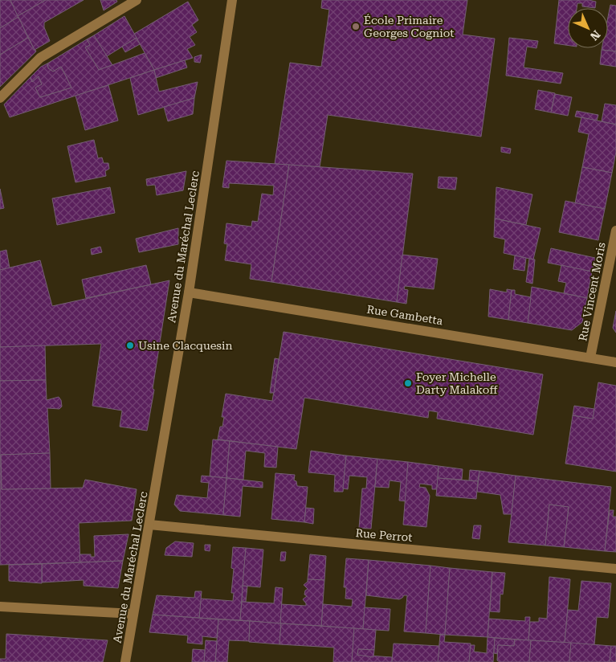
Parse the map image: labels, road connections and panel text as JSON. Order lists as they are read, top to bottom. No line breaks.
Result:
{"streets":{"street":["Avenue du Maréchal Leclerc","Rue Vincent Moris","Rue Gambetta","Rue Perrot"]},"crossings":[["Avenue du Maréchal Leclerc","Rue Gambetta"],["Avenue du Maréchal Leclerc","Rue Perrot"],["Rue Vincent Moris","Rue Gambetta"]],"places":["École Primaire Georges Cogniot","Usine Clacquesin","Foyer Michelle Darty Malakoff"],"north":"bottom right"}
